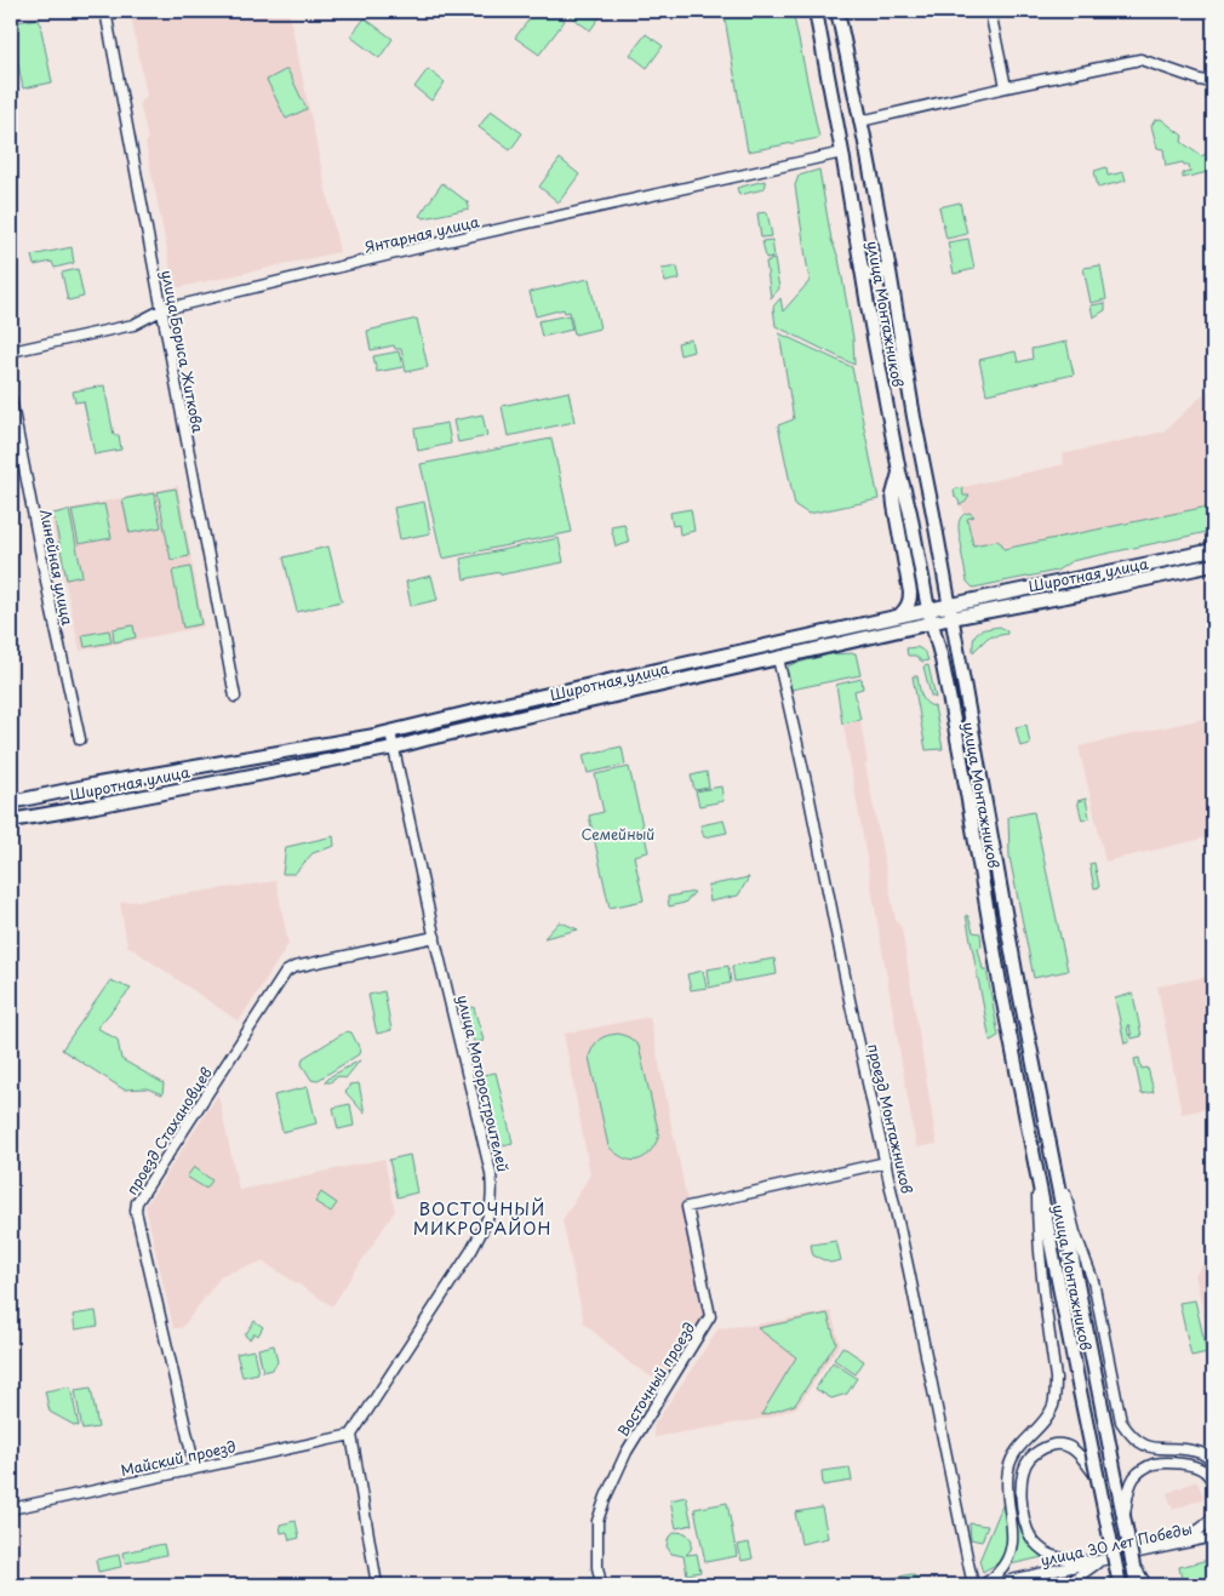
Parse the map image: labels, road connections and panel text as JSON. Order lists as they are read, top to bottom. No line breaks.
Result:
{"streets":{"main road":["улица Монтажников","Широтная улица"],"street":["Янтарная улица","улица Бориса Житкова","Линейная улица","улица Моторостроителей","проезд Монтажников","проезд Стахановцев","Восточный проезд","Майский проезд","улица 30 лет Победы"]},"crossings":[["Янтарная улица","улица Монтажников"],["Янтарная улица","улица Бориса Житкова"],["улица Монтажников","Широтная улица"],["Широтная улица","улица Моторостроителей"],["Широтная улица","проезд Монтажников"],["улица Моторостроителей","проезд Стахановцев"],["улица Моторостроителей","Майский проезд"],["проезд Монтажников","Восточный проезд"],["проезд Стахановцев","Майский проезд"]],"districts":["ВОСТОЧНЫЙ МИКРОРАЙОН"],"parks":["Семейный"]}
